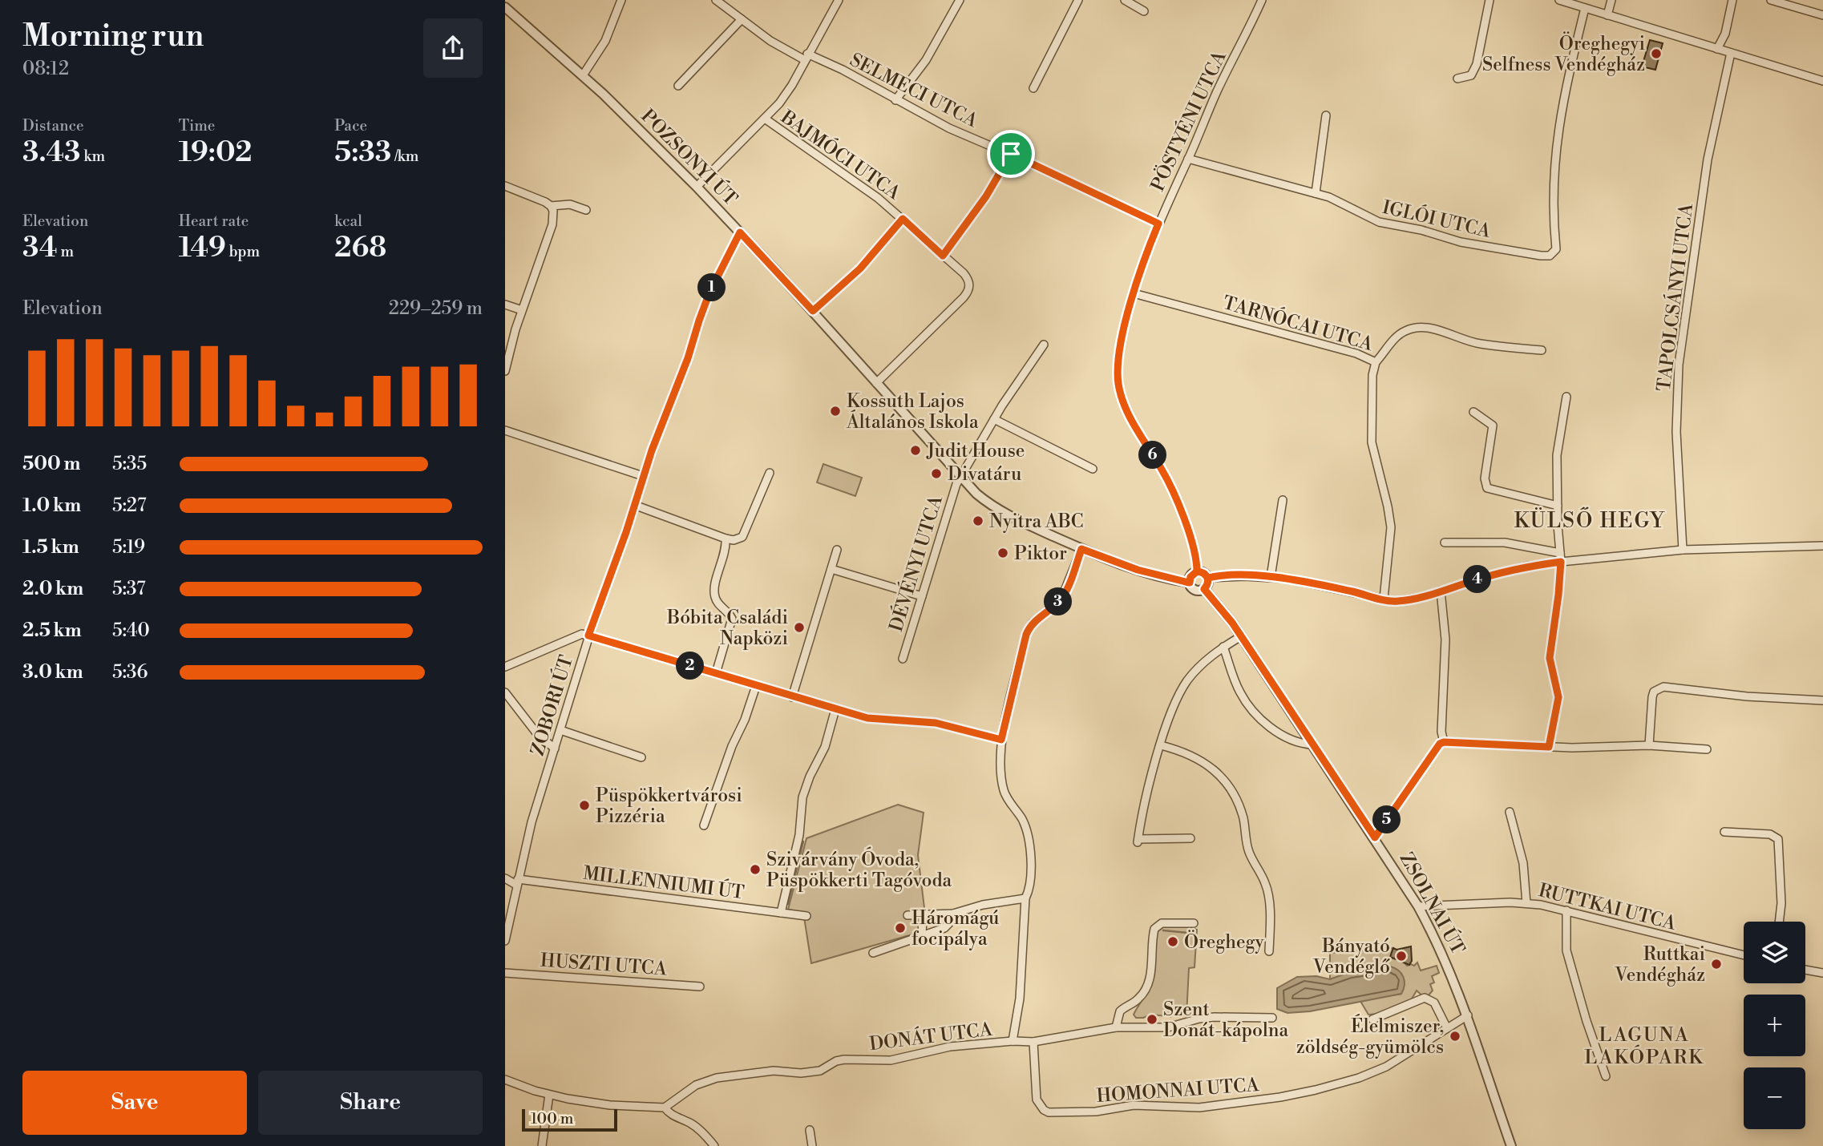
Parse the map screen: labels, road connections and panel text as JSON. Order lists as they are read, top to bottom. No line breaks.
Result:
{"streets":{"street":["SELMECI UTCA","PÖSTYÉNI UTCA","BAJMÓCI UTCA","POZSONYI ÚT","IGLÓI UTCA","TAPOLCSÁNYI UTCA","TARNÓCAI UTCA","DÉVÉNYI UTCA","ZOBORI ÚT","MILLENNIUMI ÚT","ZSOLNAI ÚT","RUTTKAI UTCA","HUSZTI UTCA","DONÁT UTCA","HOMONNAI UTCA"]},"crossings":[["SELMECI UTCA","PÖSTYÉNI UTCA"],["PÖSTYÉNI UTCA","POZSONYI ÚT"],["PÖSTYÉNI UTCA","IGLÓI UTCA"],["PÖSTYÉNI UTCA","TARNÓCAI UTCA"],["PÖSTYÉNI UTCA","ZSOLNAI ÚT"],["BAJMÓCI UTCA","POZSONYI ÚT"],["POZSONYI ÚT","DÉVÉNYI UTCA"],["POZSONYI ÚT","ZOBORI ÚT"],["POZSONYI ÚT","ZSOLNAI ÚT"],["ZOBORI ÚT","MILLENNIUMI ÚT"],["ZSOLNAI ÚT","RUTTKAI UTCA"],["ZSOLNAI ÚT","HOMONNAI UTCA"],["DONÁT UTCA","HOMONNAI UTCA"]],"districts":["KÜLSŐ HEGY","LAGUNA LAKÓPARK"],"places":["Öreghegyi Selfness Vendégház","Kossuth Lajos Általános Iskola","Judit House","Divatáru","Nyitra ABC","Piktor","Bóbita Családi Napközi","Püspökkertvárosi Pizzéria","Szivárvány Óvoda, Püspökkerti Tagóvoda","Háromágú focipálya","Öreghegy","Bányató Vendéglő","Ruttkai Vendégház","Szent Donát-kápolna","Élelmiszer, zöldség-gyümölcs"],"scale_bar":"100 m","page":{"heading":["Morning run","08:12"],"stats":[["Distance","3.43 km"],["Time","19:02"],["Pace","5:33 /km"],["Elevation","34 m"],["Heart rate","149 bpm"],["kcal","268"]],"pins":["1","6","4","3","2","5"],"chart":["Elevation","229–259 m"],"list":[{"name":"500 m","note":"5:35"},{"name":"1.0 km","note":"5:27"},{"name":"1.5 km","note":"5:19"},{"name":"2.0 km","note":"5:37"},{"name":"2.5 km","note":"5:40"},{"name":"3.0 km","note":"5:36"}],"map_buttons":["+","−"],"buttons":["Save","Share"],"scale":"100 m"}}
